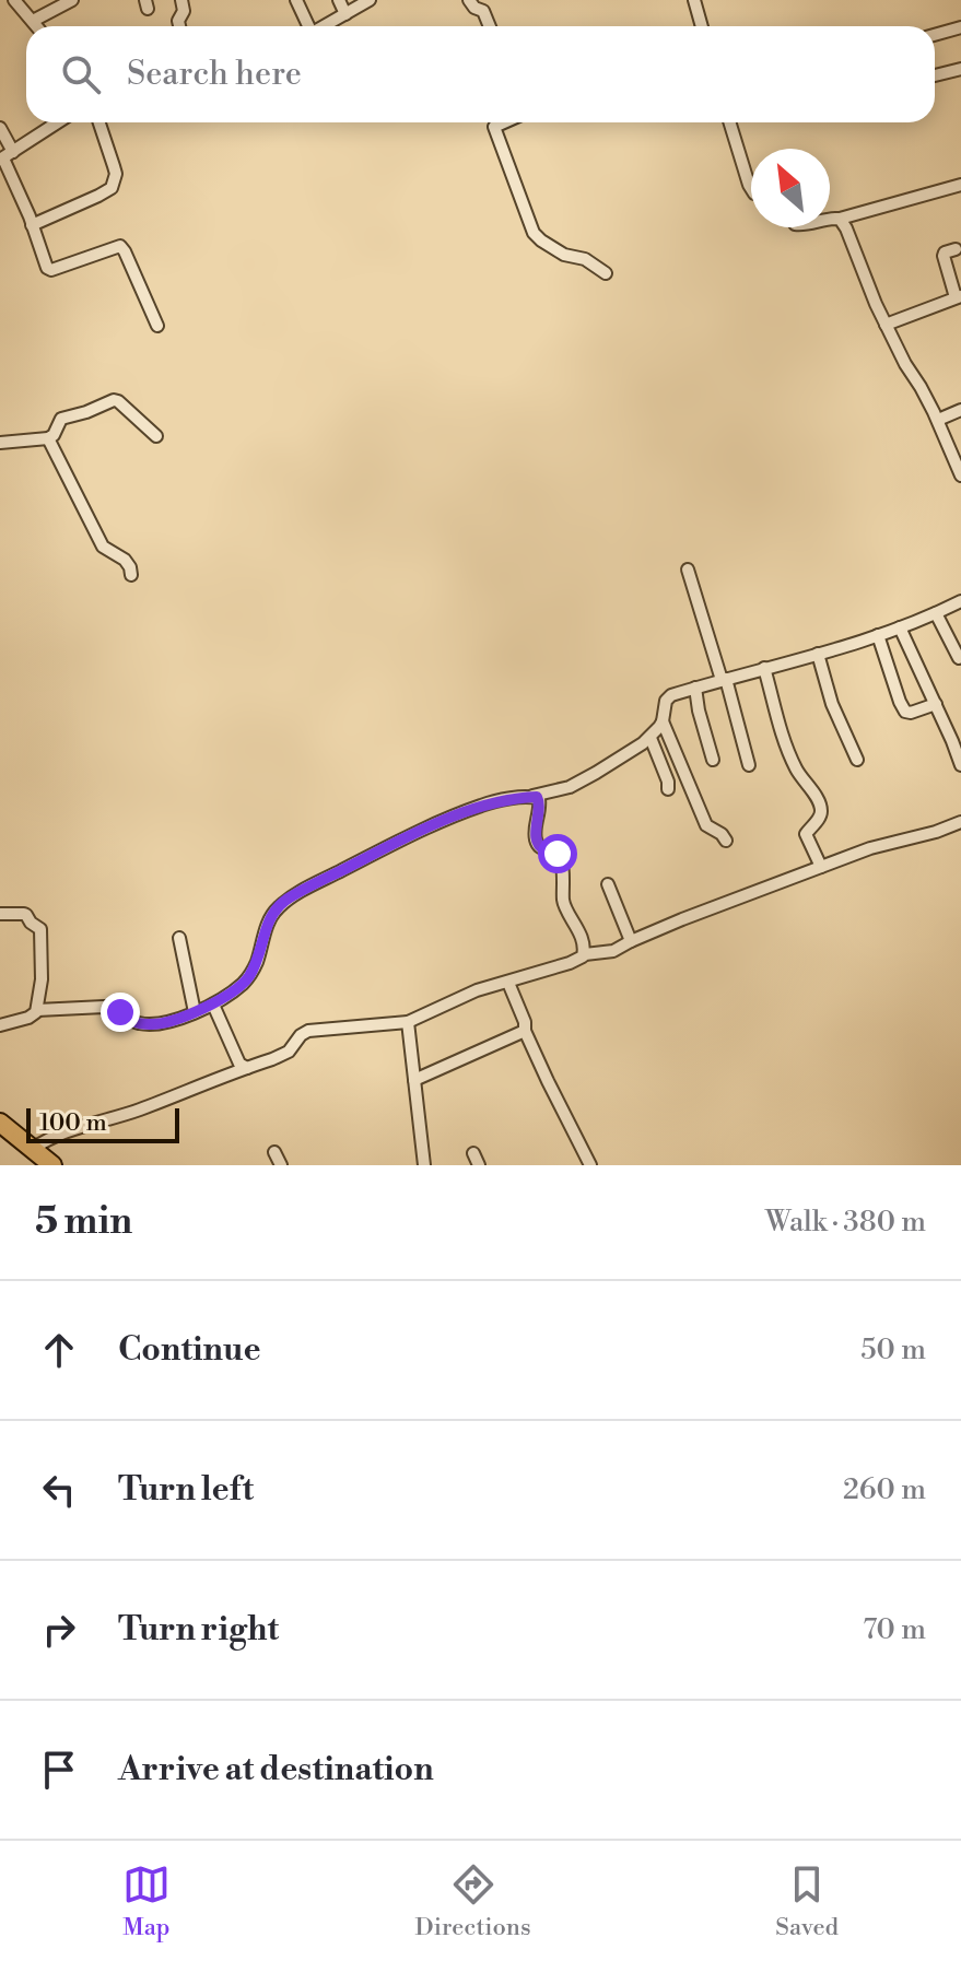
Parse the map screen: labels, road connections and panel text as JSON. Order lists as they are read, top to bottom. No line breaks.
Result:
{"scale_bar":"100 m","north":"top left","page":{"search":"Search here","scale":"100 m","heading":["5 min","Walk · 380 m"],"list":[["Continue","50 m"],["Turn left","260 m"],["Turn right","70 m"],"Arrive at destination"],"nav":["Map","Directions","Saved"]}}
